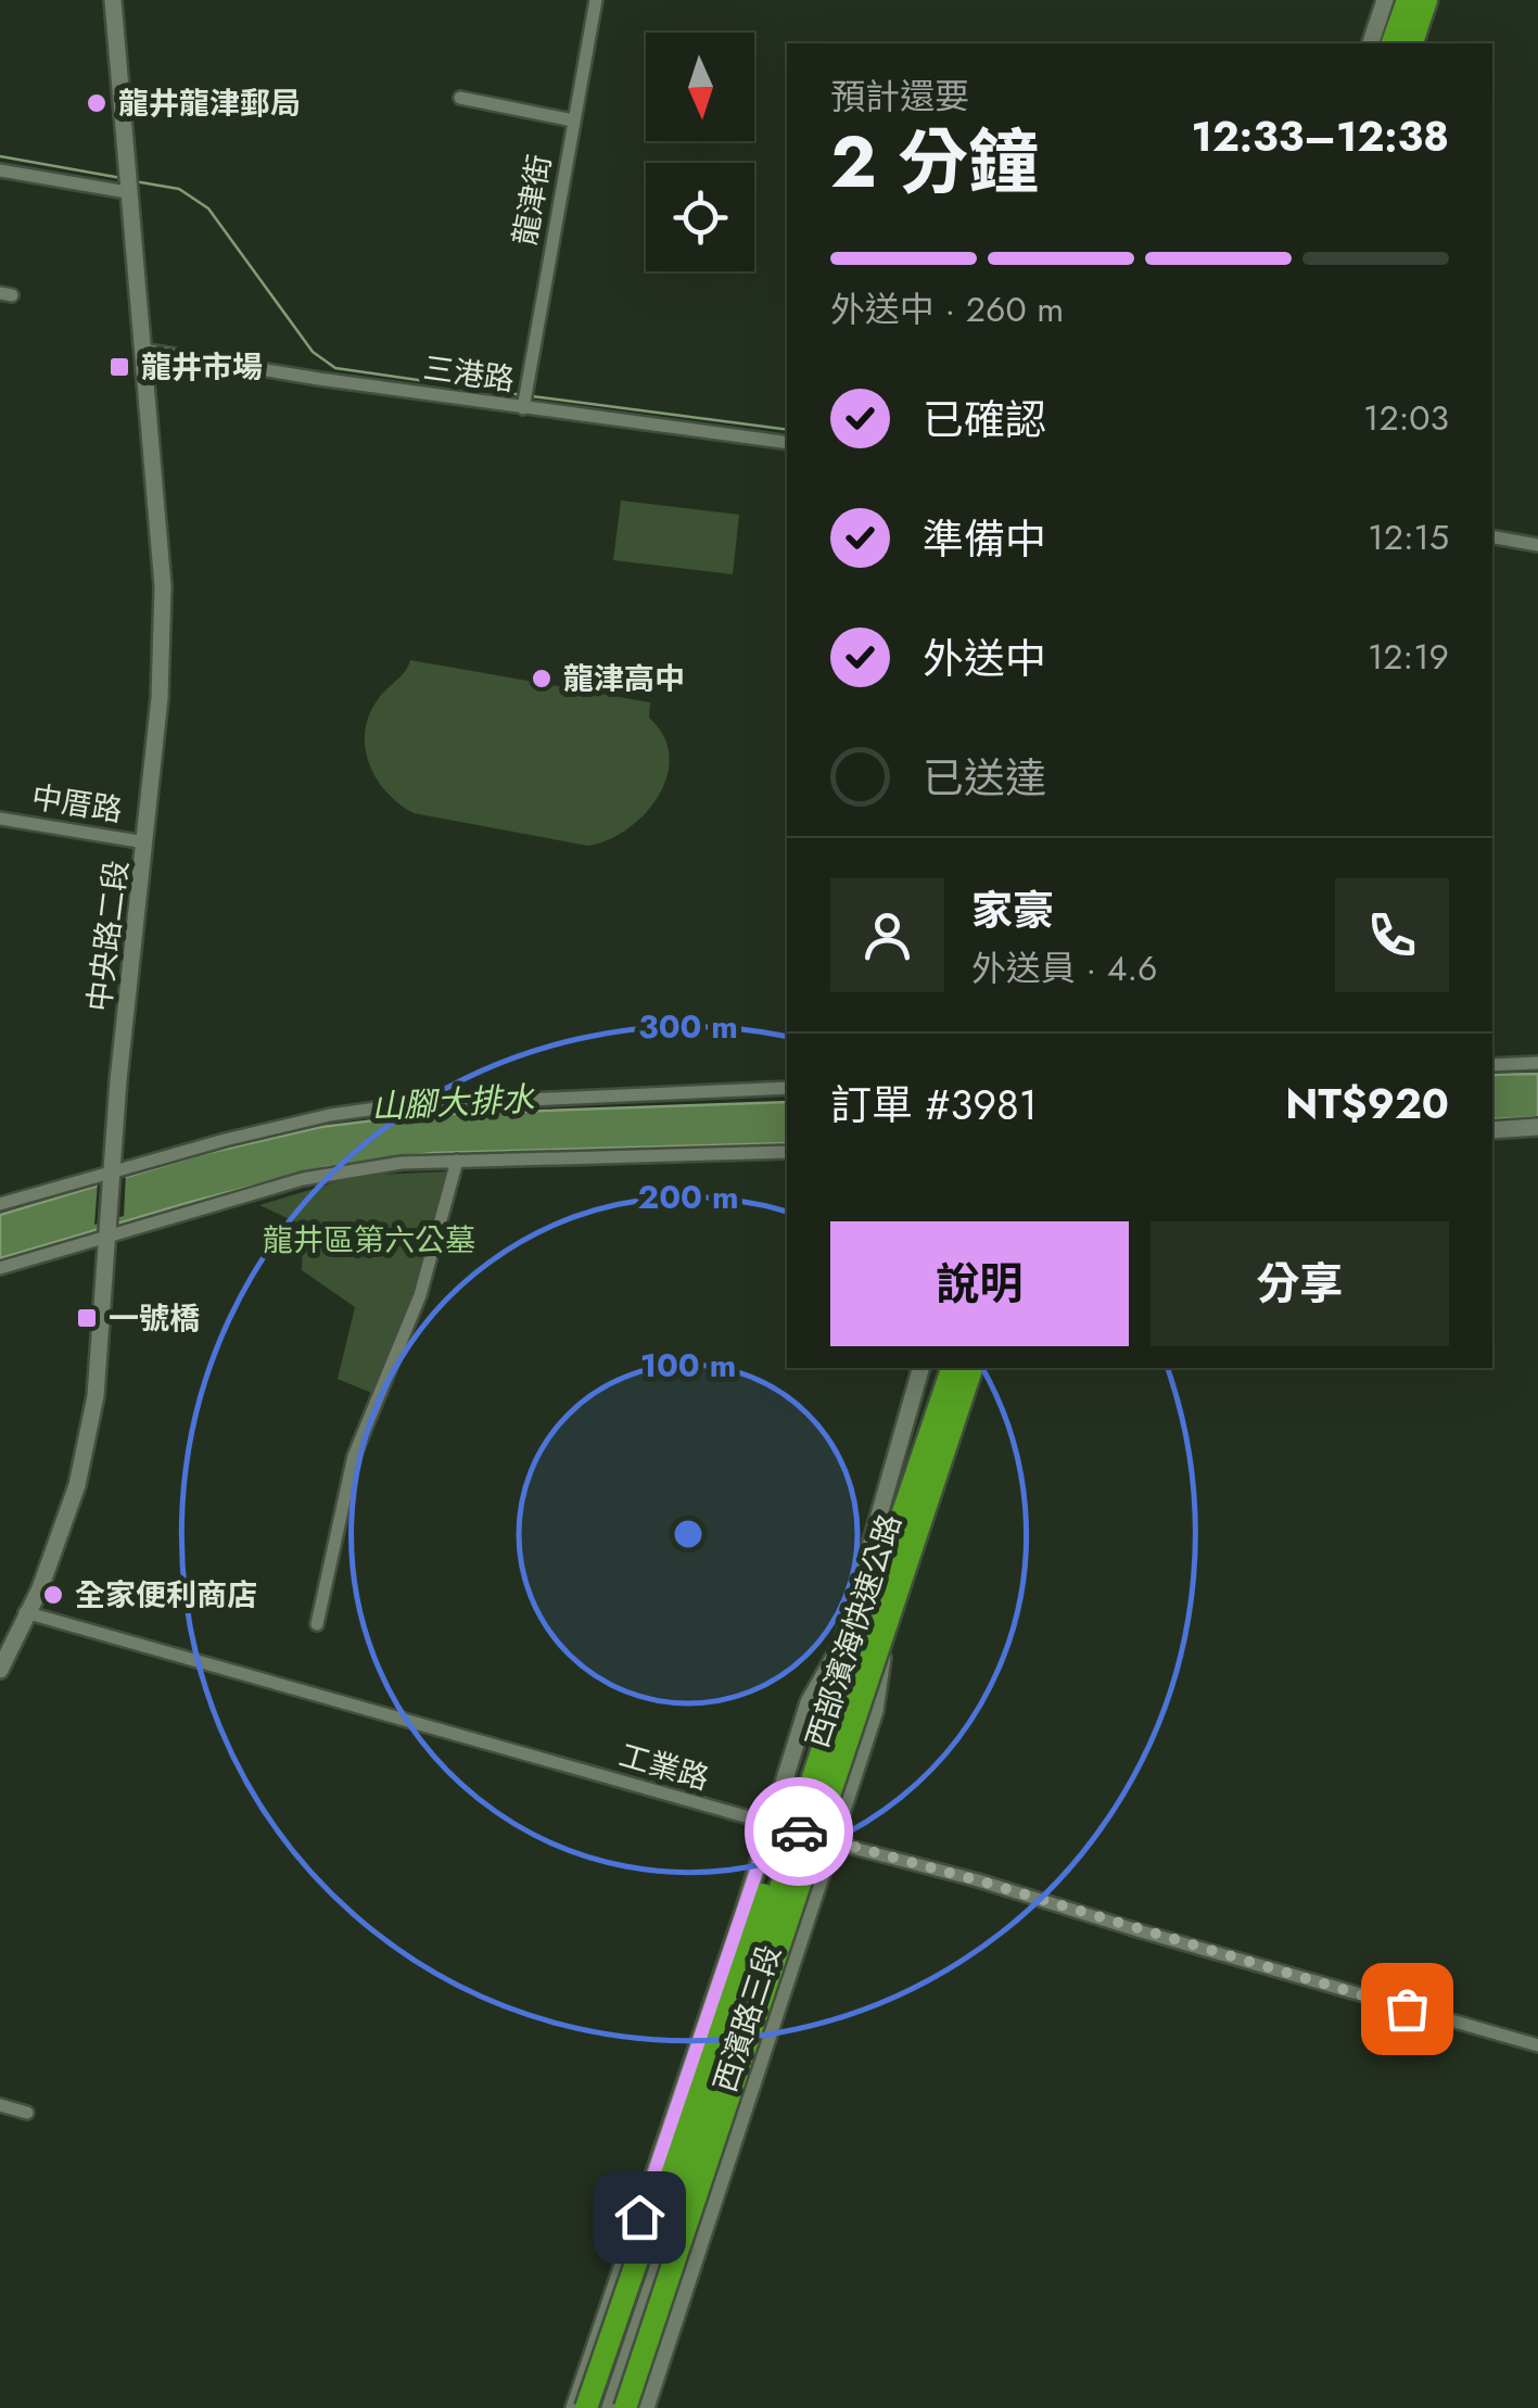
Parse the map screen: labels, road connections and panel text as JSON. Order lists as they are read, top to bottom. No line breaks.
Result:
{"streets":{"highway":["西部濱海快速公路"],"street":["龍津街","三港路","中厝路","中央路二段","工業路","西濱路三段"]},"crossings":[["龍津街","三港路"],["三港路","中央路二段"],["中厝路","中央路二段"],["中央路二段","工業路"],["西部濱海快速公路","工業路"],["西部濱海快速公路","西濱路三段"],["工業路","西濱路三段"]],"water":["山腳大排水"],"parks":["龍井區第六公墓"],"places":{"other":["龍井龍津郵局","龍津高中","全家便利商店"],"transit":["龍井市場","一號橋"]},"north":"bottom","page":{"heading":["2 分鐘","預計還要","12:33–12:38"],"panel":["家豪","外送員 · 4.6","訂單 #3981","NT$920"],"bar":"外送中 · 260 m","list":[["已確認","12:03"],["準備中","12:15"],["外送中","12:19"],"已送達"],"buttons":["說明","分享"]},"rings":["300 m","200 m","100 m"]}
